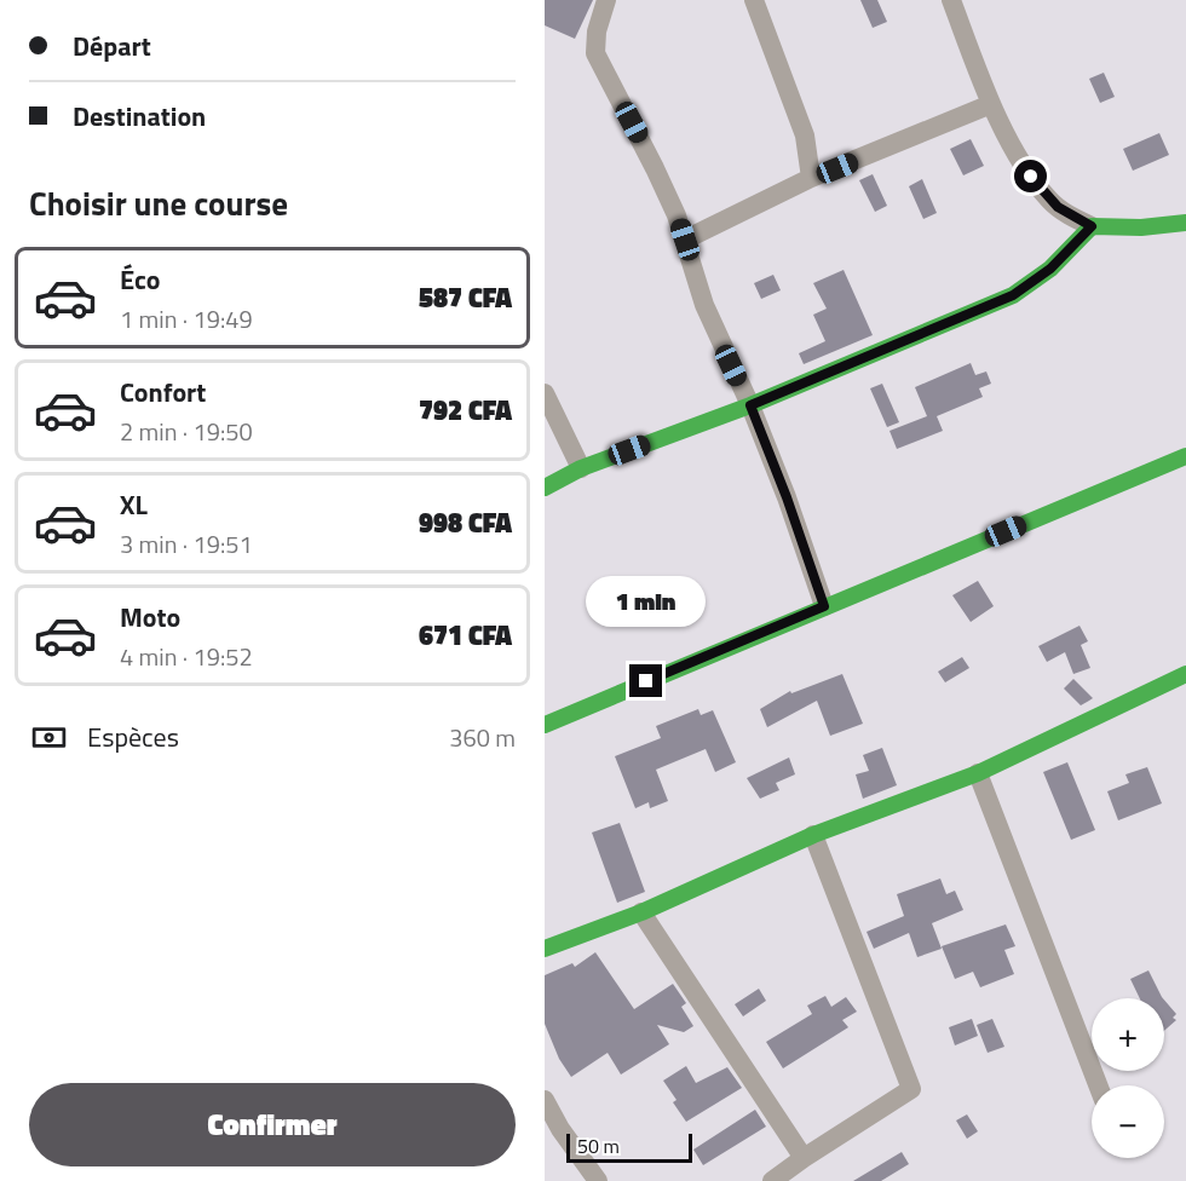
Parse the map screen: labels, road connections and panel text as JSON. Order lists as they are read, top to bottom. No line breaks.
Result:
{"scale_bar":"50 m","page":{"banner":["Départ","Destination"],"heading":"Choisir une course","list":[{"name":"Éco","note":"1 min · 19:49","value":"587 CFA"},{"name":"Confort","note":"2 min · 19:50","value":"792 CFA"},{"name":"XL","note":"3 min · 19:51","value":"998 CFA"},{"name":"Moto","note":"4 min · 19:52","value":"671 CFA"}],"bubble":"1 min","pay":["Espèces","360 m"],"map_buttons":["+","−"],"buttons":"Confirmer","scale":"50 m"}}
